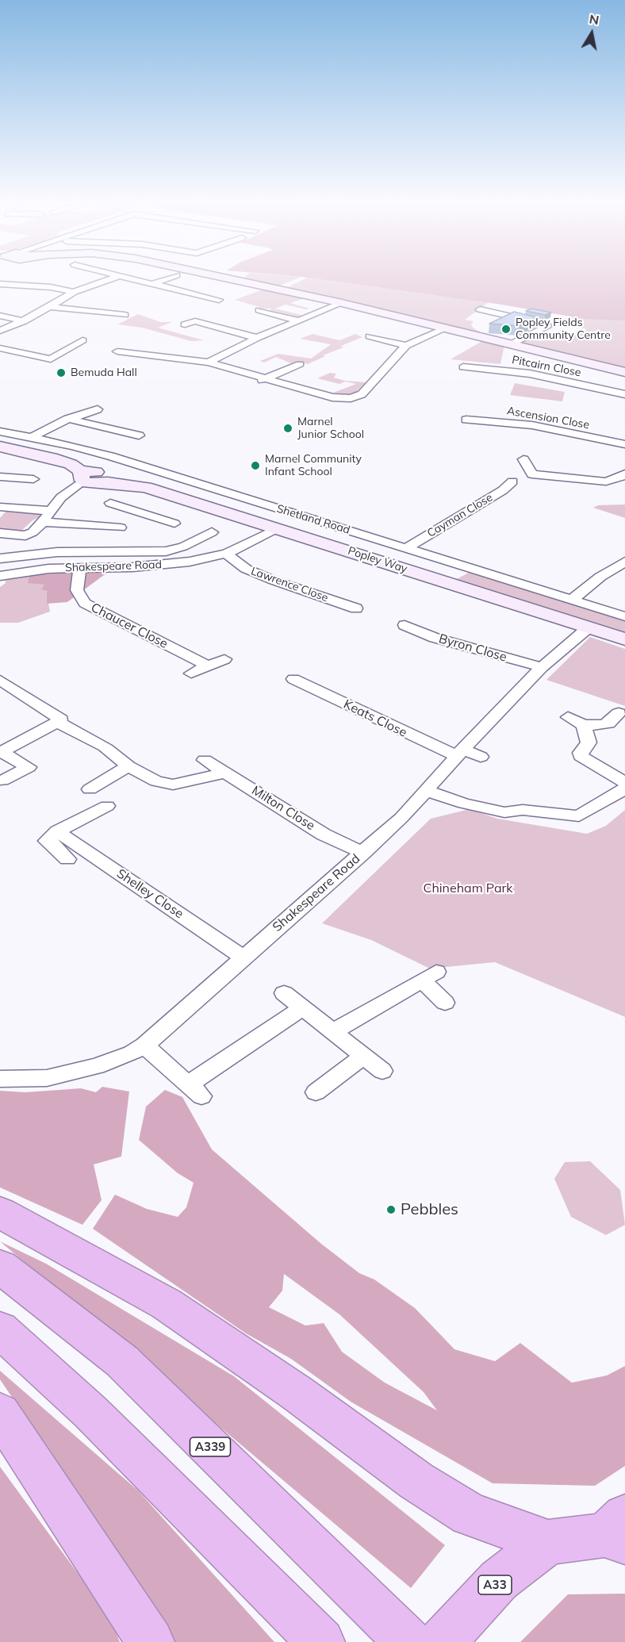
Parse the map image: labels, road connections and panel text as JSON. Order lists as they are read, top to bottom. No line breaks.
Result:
{"streets":{"highway":["A339","A33"],"street":["Pitcairn Close","Ascension Close","Cayman Close","Shetland Road","Popley Way","Shakespeare Road","Lawrence Close","Chaucer Close","Byron Close","Keats Close","Milton Close","Shelley Close"]},"crossings":[["Cayman Close","Shetland Road"],["Popley Way","Shakespeare Road"],["Shakespeare Road","Lawrence Close"],["Shakespeare Road","Chaucer Close"],["Shakespeare Road","Byron Close"],["Shakespeare Road","Keats Close"],["Shakespeare Road","Milton Close"],["Shakespeare Road","Shelley Close"],["A339","A33"]],"parks":["Chineham Park"],"places":["Popley Fields Community Centre","Bemuda Hall","Marnel Junior School","Marnel Community Infant School","Pebbles"],"north":"top"}
